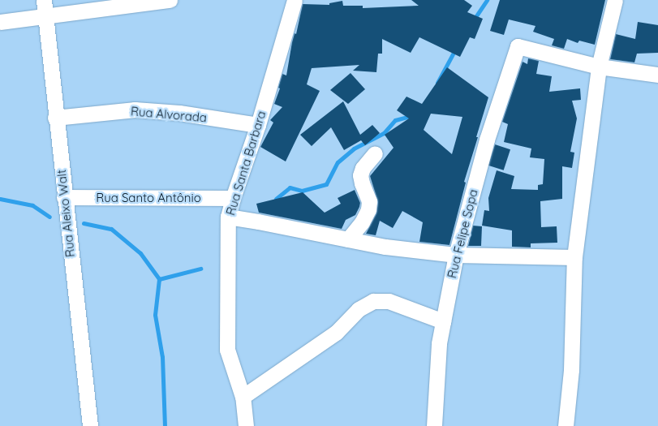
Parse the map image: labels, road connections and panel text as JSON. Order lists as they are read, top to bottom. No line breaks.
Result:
{"streets":{"street":["Rua Alvorada","Rua Santa Barbara","Rua Santo Antônio","Rua Aleixo Walt","Rua Felipe Sopa"]},"crossings":[["Rua Alvorada","Rua Santa Barbara"],["Rua Alvorada","Rua Aleixo Walt"],["Rua Santa Barbara","Rua Santo Antônio"],["Rua Santo Antônio","Rua Aleixo Walt"]]}
